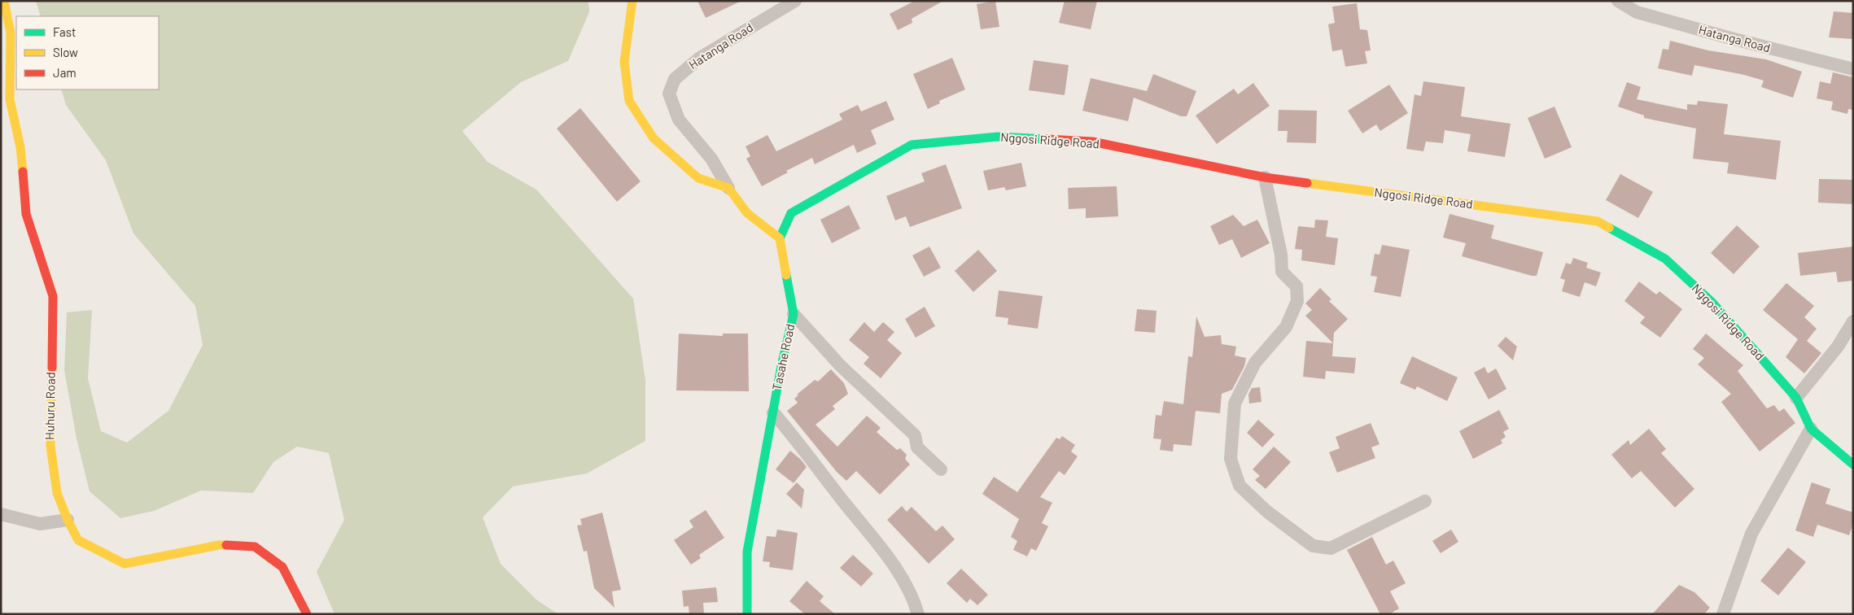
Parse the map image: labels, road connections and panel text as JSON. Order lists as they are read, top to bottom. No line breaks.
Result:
{"streets":{"street":["Hatanga Road","Nggosi Ridge Road","Tasahe Road","Huhuru Road"]},"crossings":[["Nggosi Ridge Road","Tasahe Road"]],"legend":["Fast","Slow","Jam"]}
